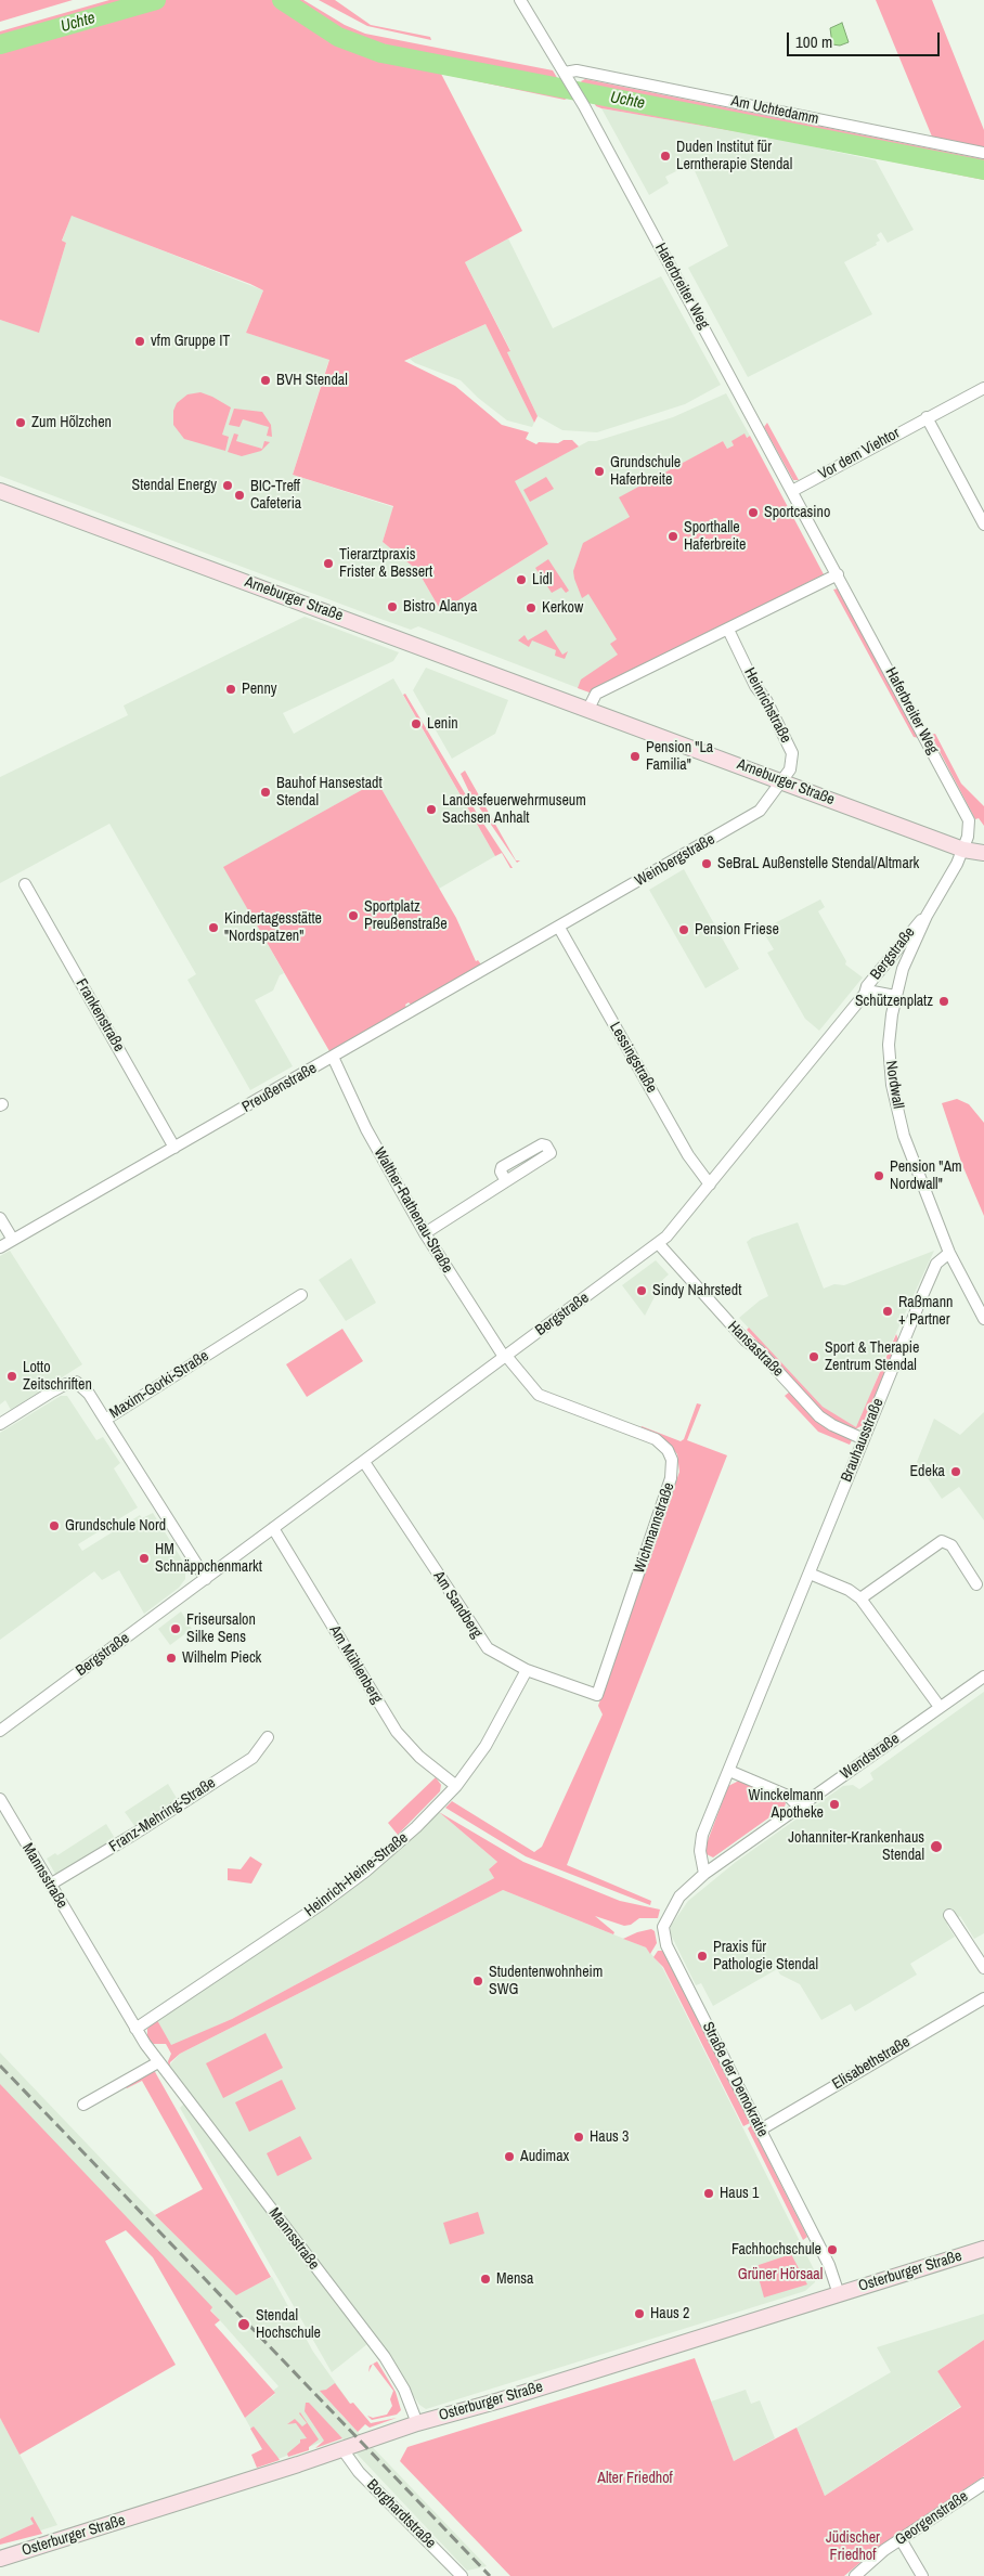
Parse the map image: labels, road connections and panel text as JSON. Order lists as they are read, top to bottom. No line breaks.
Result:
{"streets":{"main road":["Arneburger Straße","Osterburger Straße"],"street":["Am Uchtedamm","Haferbreiter Weg","Vor dem Viehtor","Heinrichstraße","Weinbergstraße","Bergstraße","Frankenstraße","Lessingstraße","Nordwall","Preußenstraße","Walther-Rathenau-Straße","Hansastraße","Maxim-Gorki-Straße","Brauhausstraße","Wichmannstraße","Am Sandberg","Am Mühlenberg","Wendstraße","Franz-Mehring-Straße","Heinrich-Heine-Straße","Mannsstraße","Elisabethstraße","Straße der Demokratie","Borghardtstraße","Georgenstraße"]},"crossings":[["Am Uchtedamm","Haferbreiter Weg"],["Haferbreiter Weg","Vor dem Viehtor"],["Haferbreiter Weg","Arneburger Straße"],["Haferbreiter Weg","Nordwall"],["Arneburger Straße","Heinrichstraße"],["Arneburger Straße","Weinbergstraße"],["Arneburger Straße","Nordwall"],["Heinrichstraße","Weinbergstraße"],["Weinbergstraße","Lessingstraße"],["Weinbergstraße","Preußenstraße"],["Bergstraße","Lessingstraße"],["Bergstraße","Nordwall"],["Bergstraße","Walther-Rathenau-Straße"],["Bergstraße","Hansastraße"],["Bergstraße","Wichmannstraße"],["Bergstraße","Am Sandberg"],["Bergstraße","Am Mühlenberg"],["Frankenstraße","Preußenstraße"],["Lessingstraße","Preußenstraße"],["Nordwall","Brauhausstraße"],["Preußenstraße","Walther-Rathenau-Straße"],["Walther-Rathenau-Straße","Wichmannstraße"],["Hansastraße","Brauhausstraße"],["Brauhausstraße","Wendstraße"],["Brauhausstraße","Straße der Demokratie"],["Wichmannstraße","Am Sandberg"],["Am Sandberg","Heinrich-Heine-Straße"],["Am Mühlenberg","Heinrich-Heine-Straße"],["Wendstraße","Straße der Demokratie"],["Franz-Mehring-Straße","Mannsstraße"],["Heinrich-Heine-Straße","Mannsstraße"],["Mannsstraße","Osterburger Straße"],["Elisabethstraße","Straße der Demokratie"],["Straße der Demokratie","Osterburger Straße"],["Osterburger Straße","Borghardtstraße"]],"water":["Uchte"],"parks":["Grüner Hörsaal","Alter Friedhof","Jüdischer Friedhof"],"places":["Duden Institut für Lerntherapie Stendal","vfm Gruppe IT","BVH Stendal","Zum Hõlzchen","Grundschule Haferbreite","Stendal Energy","BIC-Treff Cafeteria","Sportcasino","Sporthalle Haferbreite","Tierarztpraxis Frister & Bessert","Lidl","Bistro Alanya","Kerkow","Penny","Lenin","Pension \"La Familia\"","Bauhof Hansestadt Stendal","Landesfeuerwehrmuseum Sachsen Anhalt","SeBraL Außenstelle Stendal/Altmark","Sportplatz Preußenstraße","Kindertagesstätte \"Nordspatzen\"","Pension Friese","Schützenplatz","Pension \"Am Nordwall\"","Sindy Nahrstedt","Raßmann + Partner","Sport & Therapie Zentrum Stendal","Lotto Zeitschriften","Edeka","Grundschule Nord","HM Schnäppchenmarkt","Friseursalon Silke Sens","Wilhelm Pieck","Winckelmann Apotheke","Johanniter-Krankenhaus Stendal","Praxis für Pathologie Stendal","Studentenwohnheim SWG","Haus 3","Audimax","Haus 1","Fachhochschule","Mensa","Haus 2","Stendal Hochschule"],"scale_bar":"100 m"}
